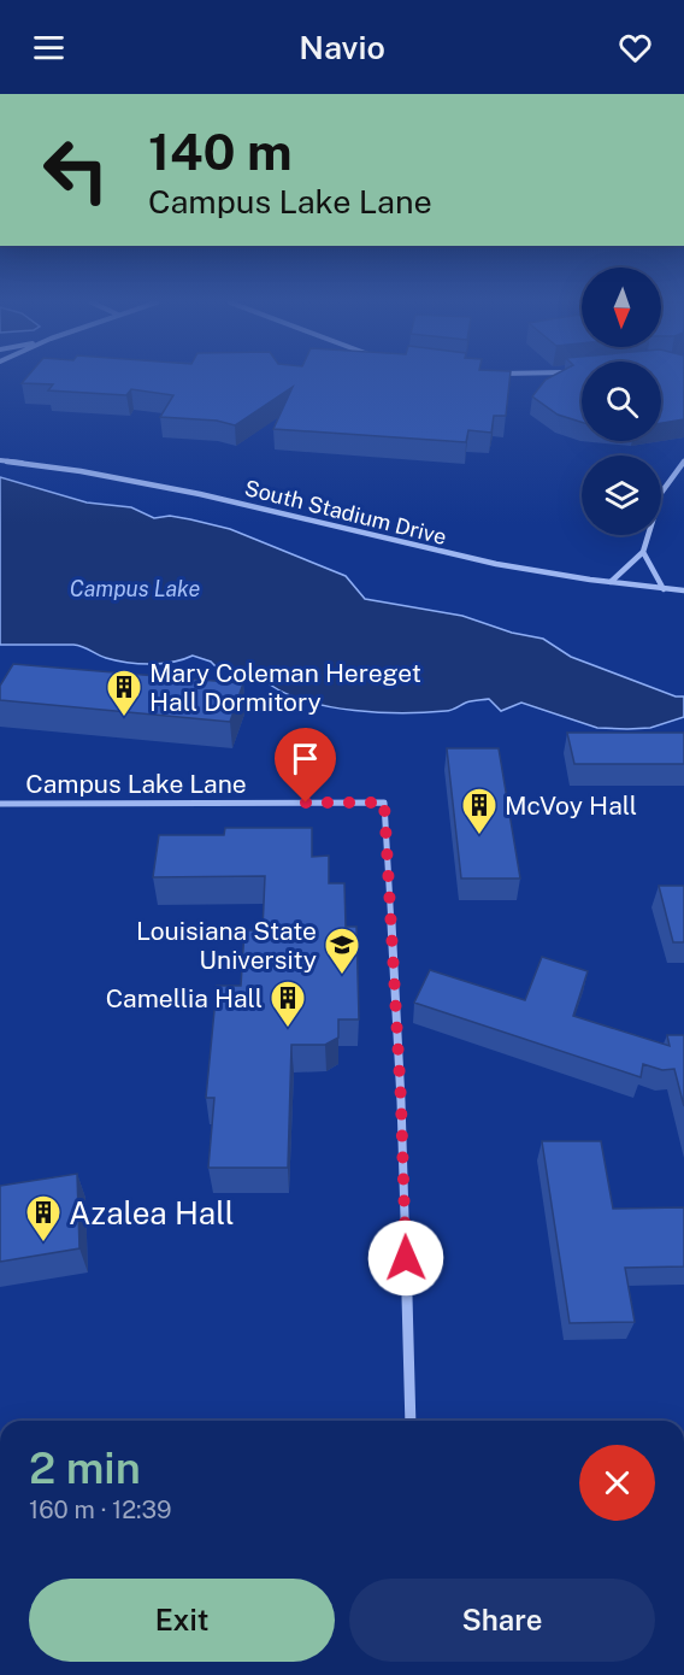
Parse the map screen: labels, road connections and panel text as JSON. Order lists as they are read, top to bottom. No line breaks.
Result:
{"streets":{"street":["South Stadium Drive","Campus Lake Lane"]},"water":["Campus Lake"],"places":{"building":["Mary Coleman Hereget Hall Dormitory","McVoy Hall","Camellia Hall","Azalea Hall"],"school or university":["Louisiana State University"]},"north":"bottom","page":{"header":"Navio","turn":["140 m","Campus Lake Lane"],"heading":["2 min","160 m · 12:39"],"buttons":["Exit","Share"]}}
